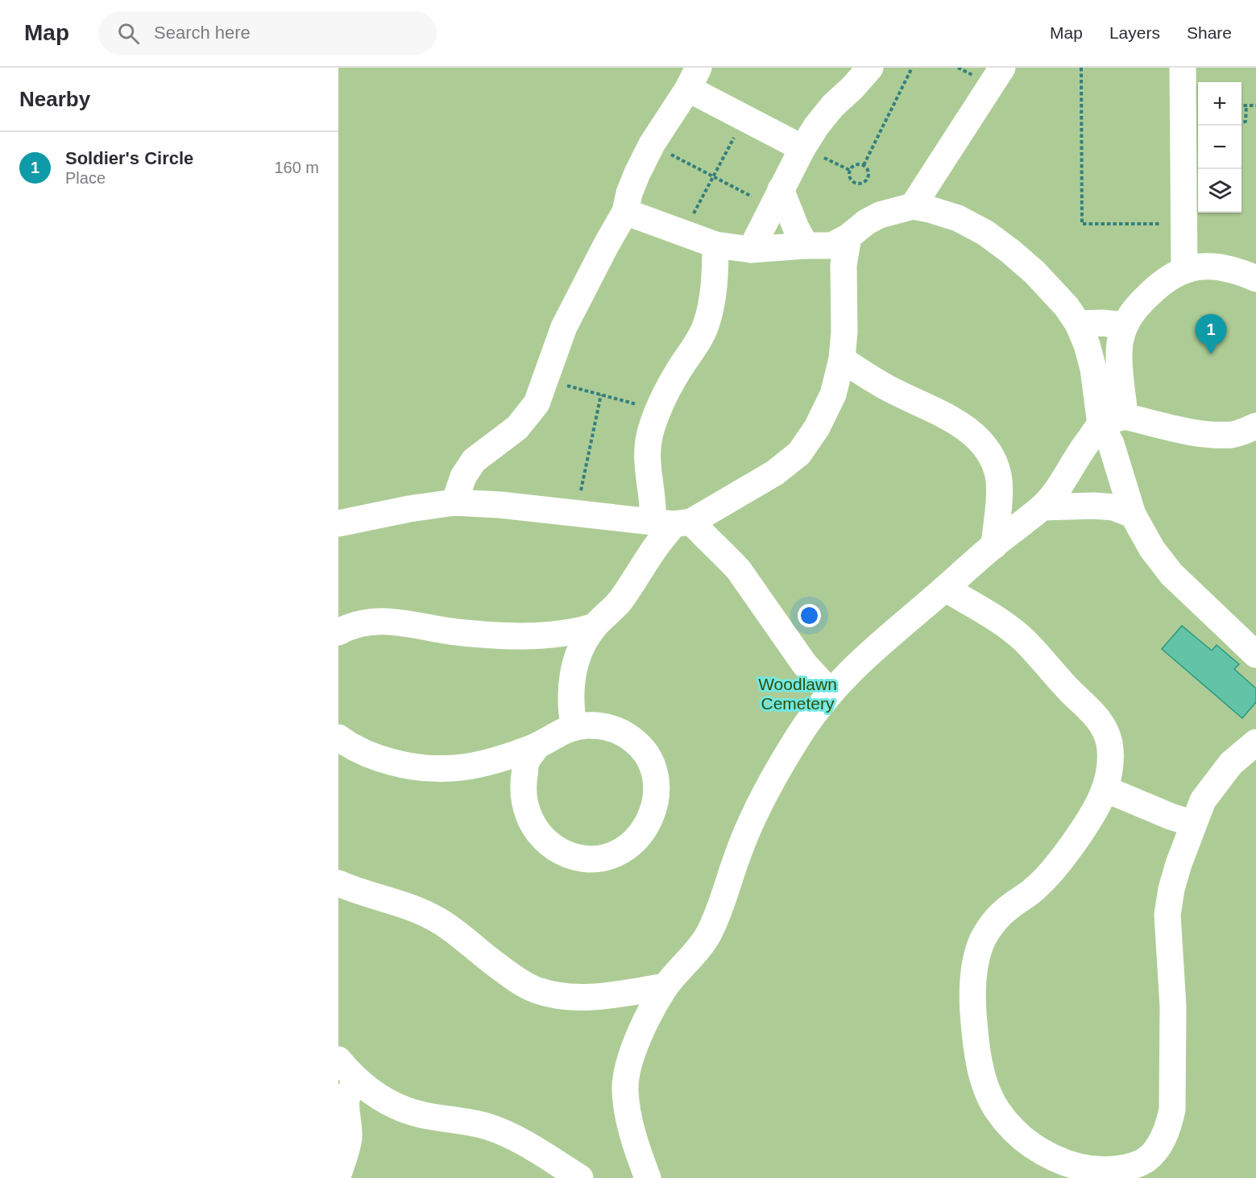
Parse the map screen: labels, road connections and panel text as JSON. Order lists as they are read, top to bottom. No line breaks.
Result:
{"parks":["Woodlawn Cemetery"],"page":{"header":"Map","search":"Search here","nav":["Map","Layers","Share"],"heading":"Nearby","map_buttons":["+","−"],"list":[{"mark":"1","name":"Soldier's Circle","note":"Place","value":"160 m"}],"pins":"1"}}
